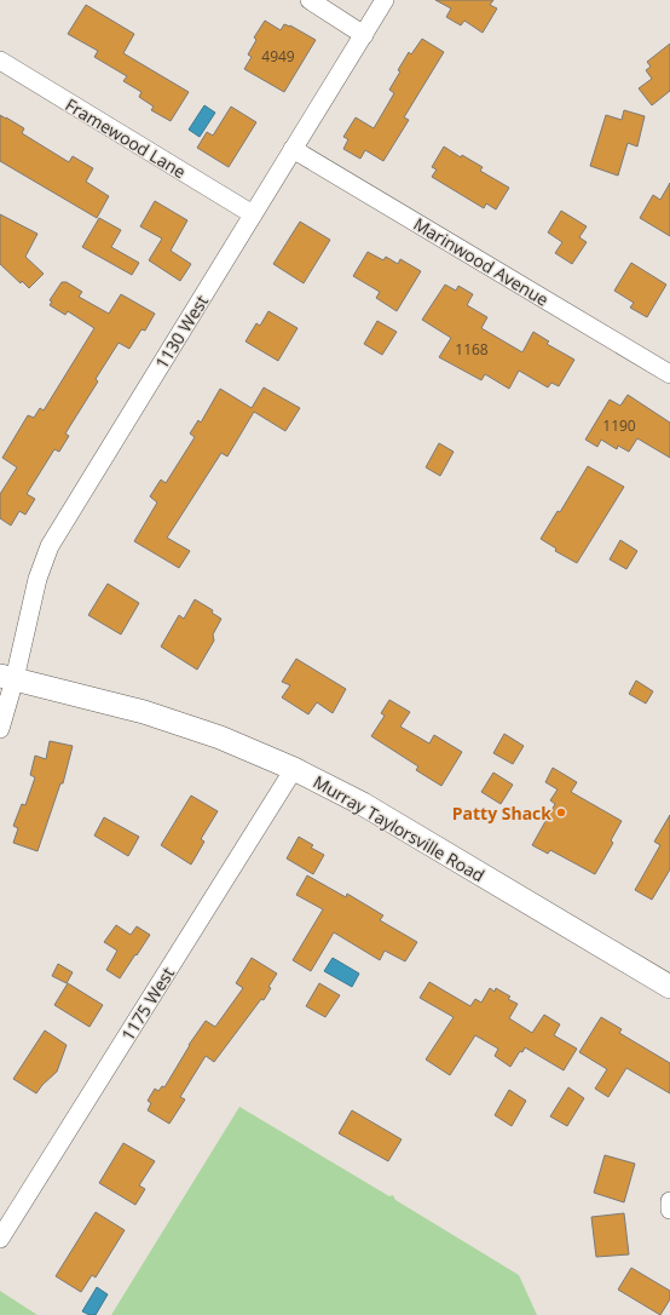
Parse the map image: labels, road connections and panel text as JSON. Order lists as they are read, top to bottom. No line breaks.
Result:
{"streets":{"street":["Framewood Lane","Marinwood Avenue","1130 West","Murray Taylorsville Road","1175 West"]},"crossings":[["Framewood Lane","1130 West"],["Marinwood Avenue","1130 West"],["1130 West","Murray Taylorsville Road"],["Murray Taylorsville Road","1175 West"]],"places":["Patty Shack"],"house_numbers":["4949","1168","1190"]}
